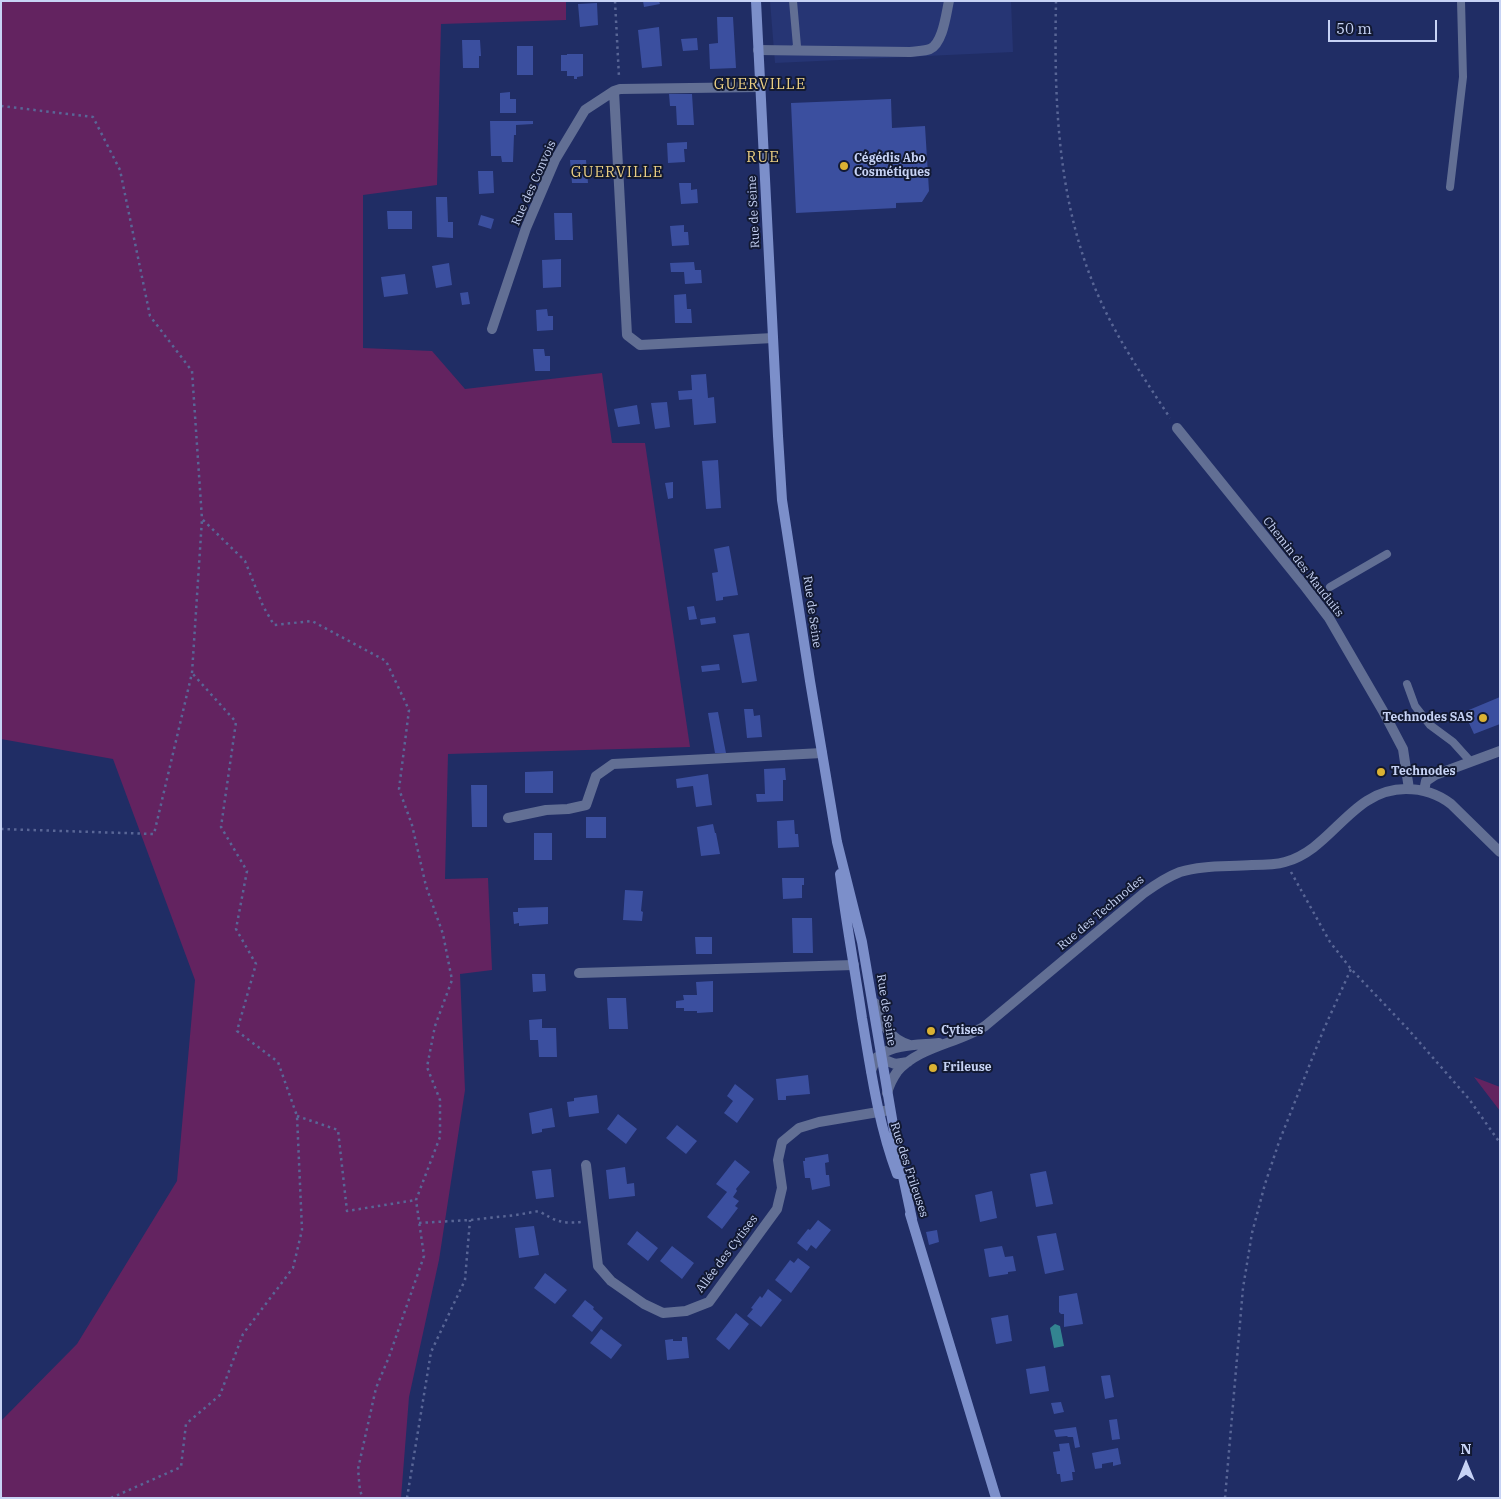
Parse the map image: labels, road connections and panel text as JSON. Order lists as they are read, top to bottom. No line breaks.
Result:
{"streets":{"street":["Rue des Convois","Rue de Seine","Chemin des Mauduits","Rue des Technodes","Rue des Frileuses","Allée des Cytises"]},"crossings":[["Rue de Seine","Rue des Technodes"],["Rue de Seine","Rue des Frileuses"],["Rue de Seine","Allée des Cytises"],["Chemin des Mauduits","Rue des Technodes"],["Rue des Frileuses","Allée des Cytises"]],"districts":["GUERVILLE","RUE","GUERVILLE"],"places":["Cégédis Abo Cosmétiques","Technodes SAS","Technodes","Cytises","Frileuse"],"scale_bar":"50 m","north":"top"}
